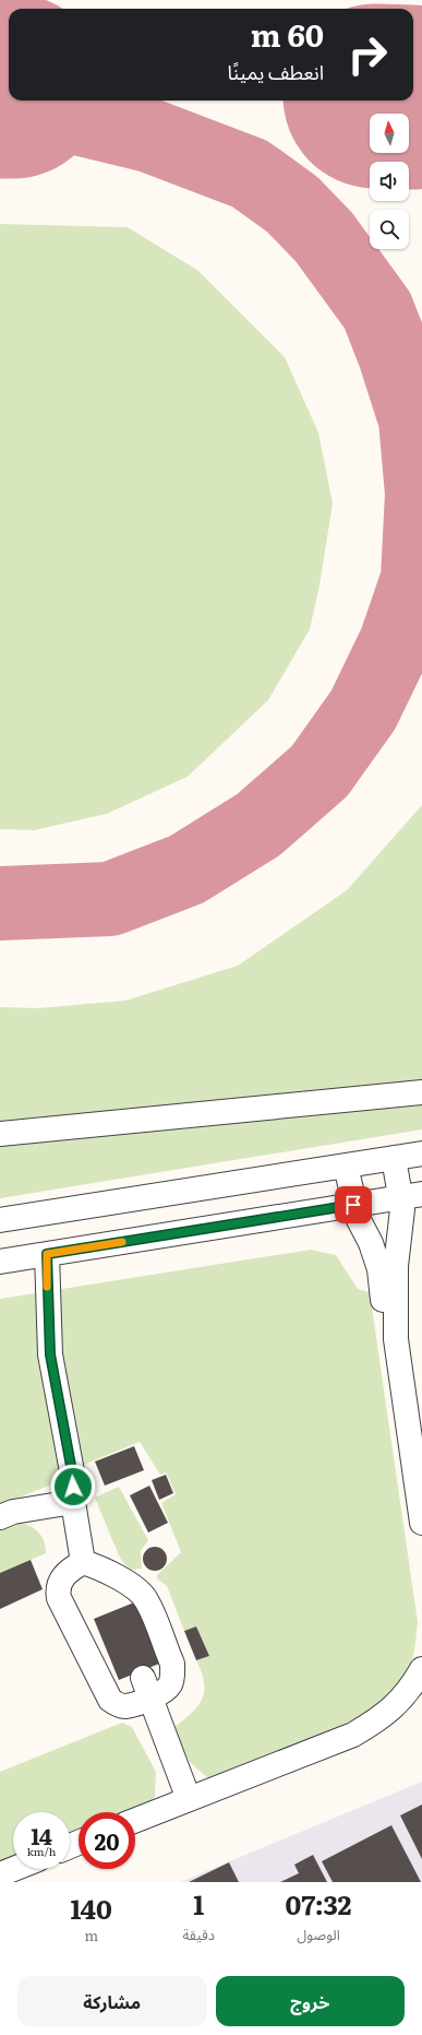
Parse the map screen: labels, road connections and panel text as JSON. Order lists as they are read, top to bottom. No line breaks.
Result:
{"north":"top","page":{"turn":["60 m","انعطف يمينًا"],"speed":"14 km/h","limit":"20","eta":["07:32","الوصول","1","دقيقة","140","m"],"buttons":["خروج","مشاركة"]}}
